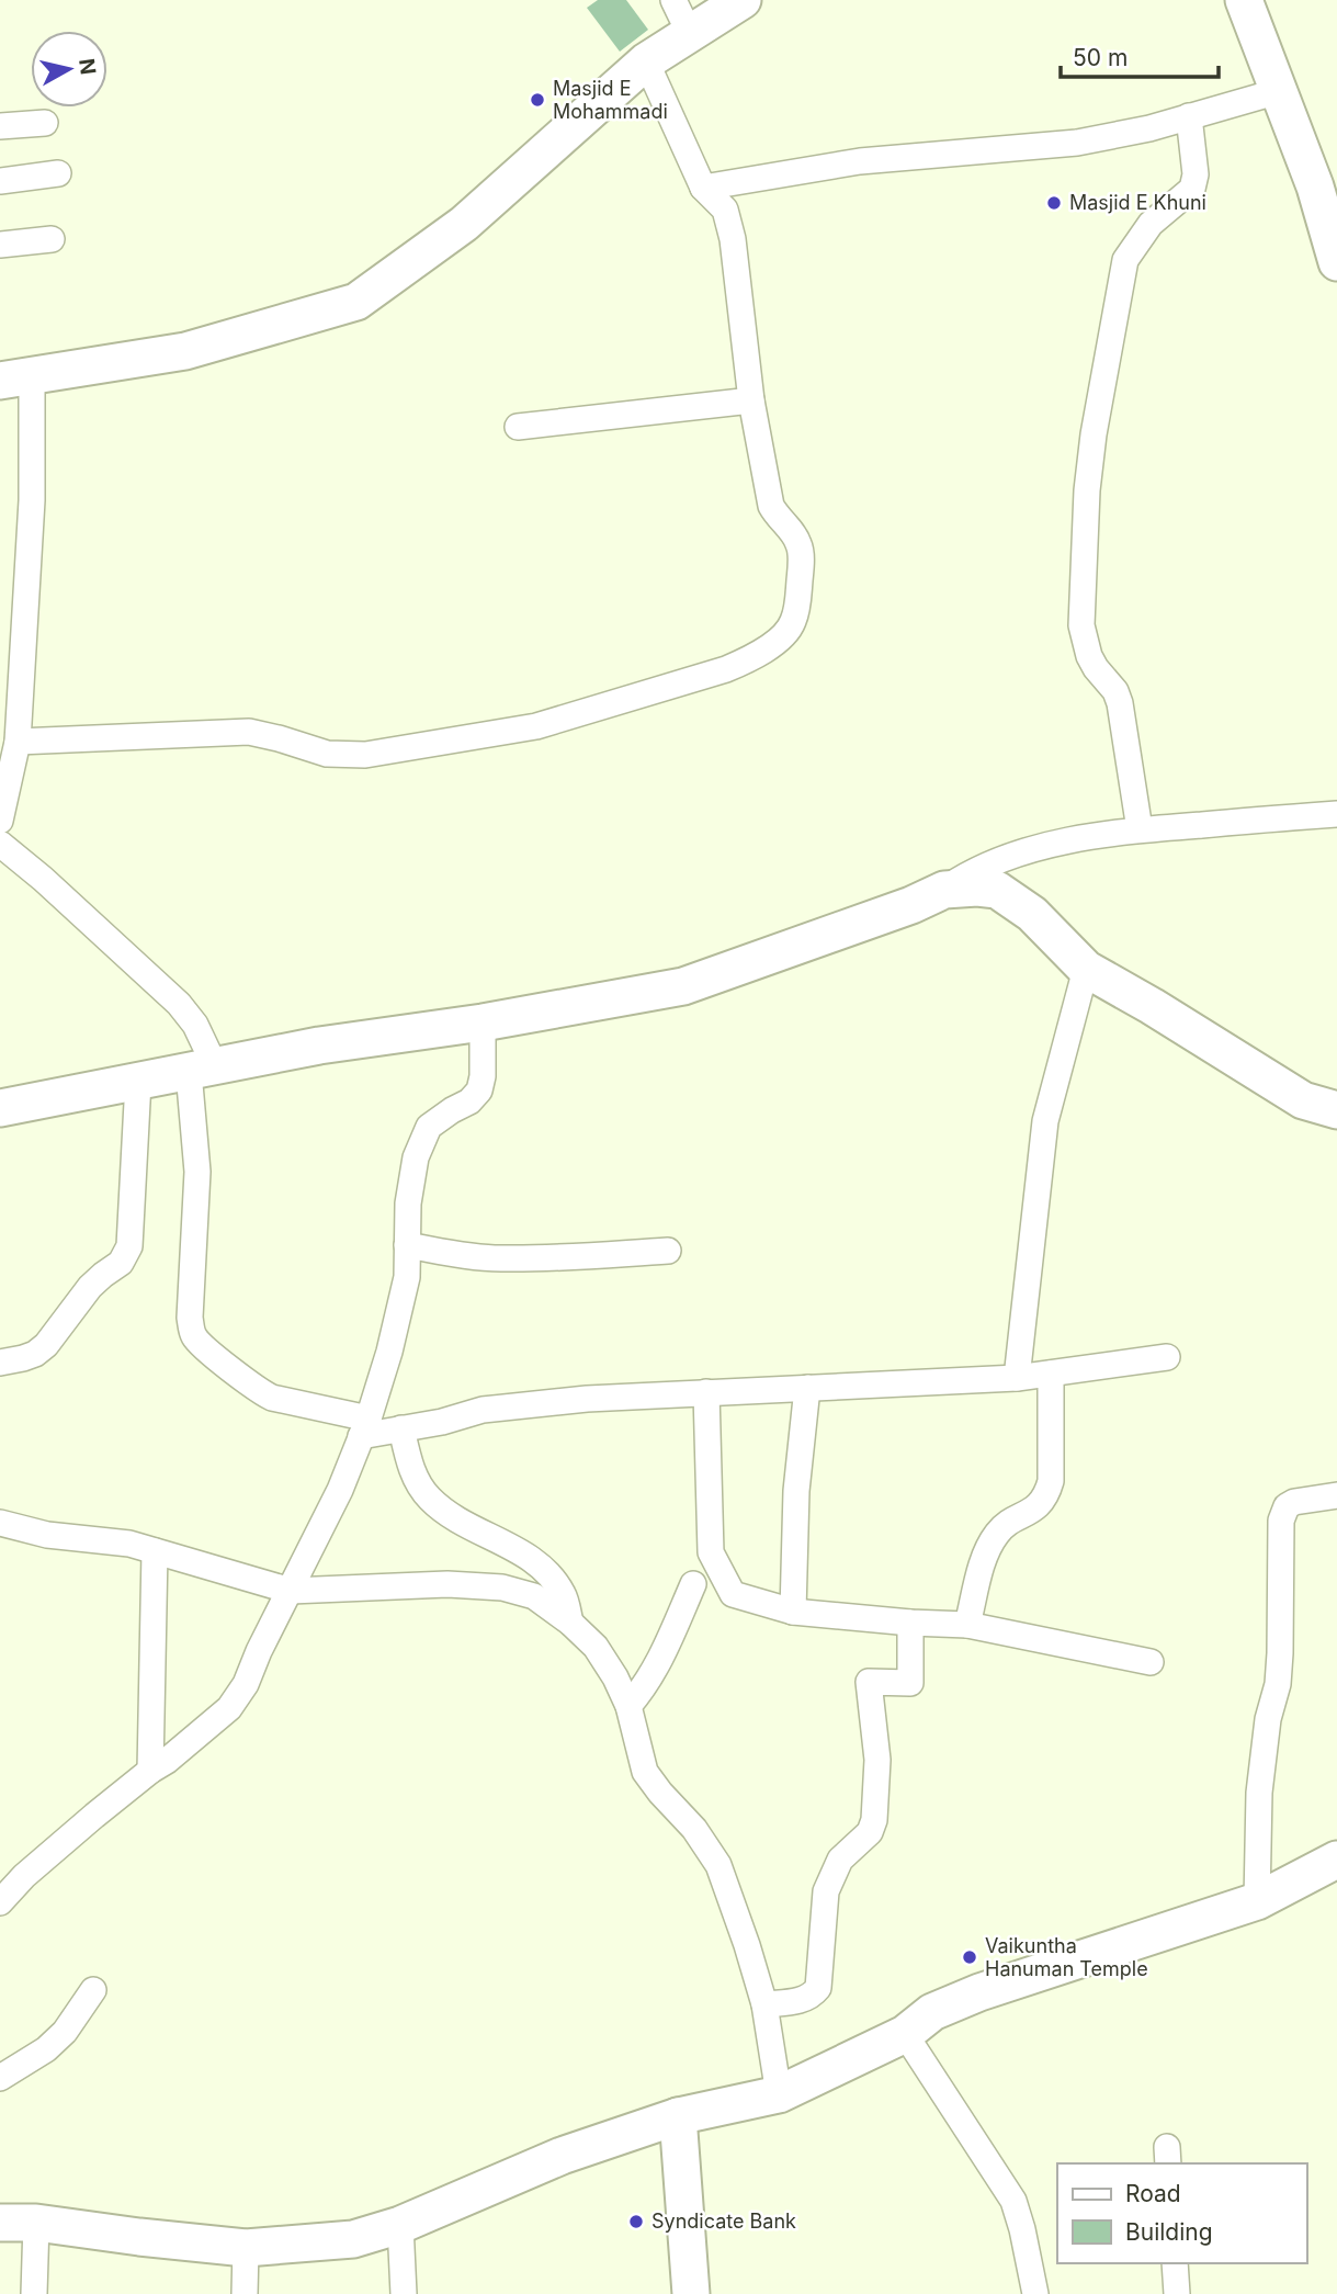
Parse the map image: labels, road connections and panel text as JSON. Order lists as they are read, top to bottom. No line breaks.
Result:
{"places":["Masjid E Mohammadi","Masjid E Khuni","Vaikuntha Hanuman Temple","Syndicate Bank"],"legend":["Road","Building"],"scale_bar":"50 m","north":"right"}
